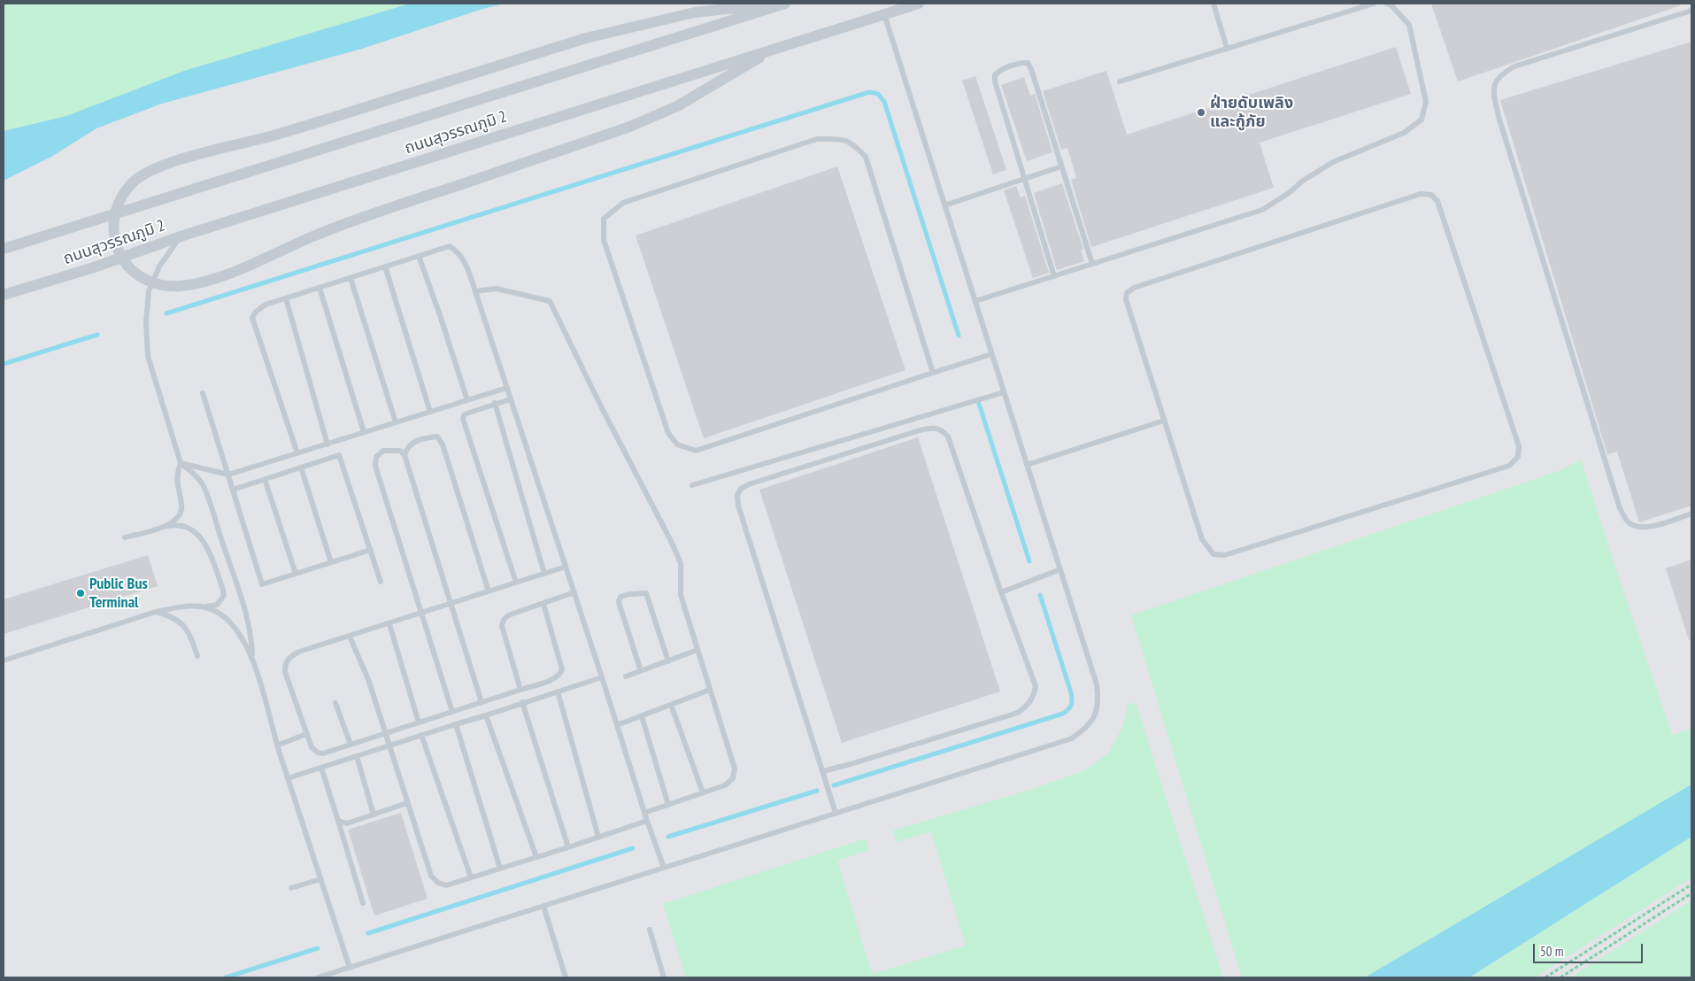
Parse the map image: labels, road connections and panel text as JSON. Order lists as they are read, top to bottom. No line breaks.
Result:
{"streets":{"street":["ถนนสุวรรณภูมิ 2"]},"places":["ฝ่ายดับเพลิง และกู้ภัย","Public Bus Terminal"],"scale_bar":"50 m"}
